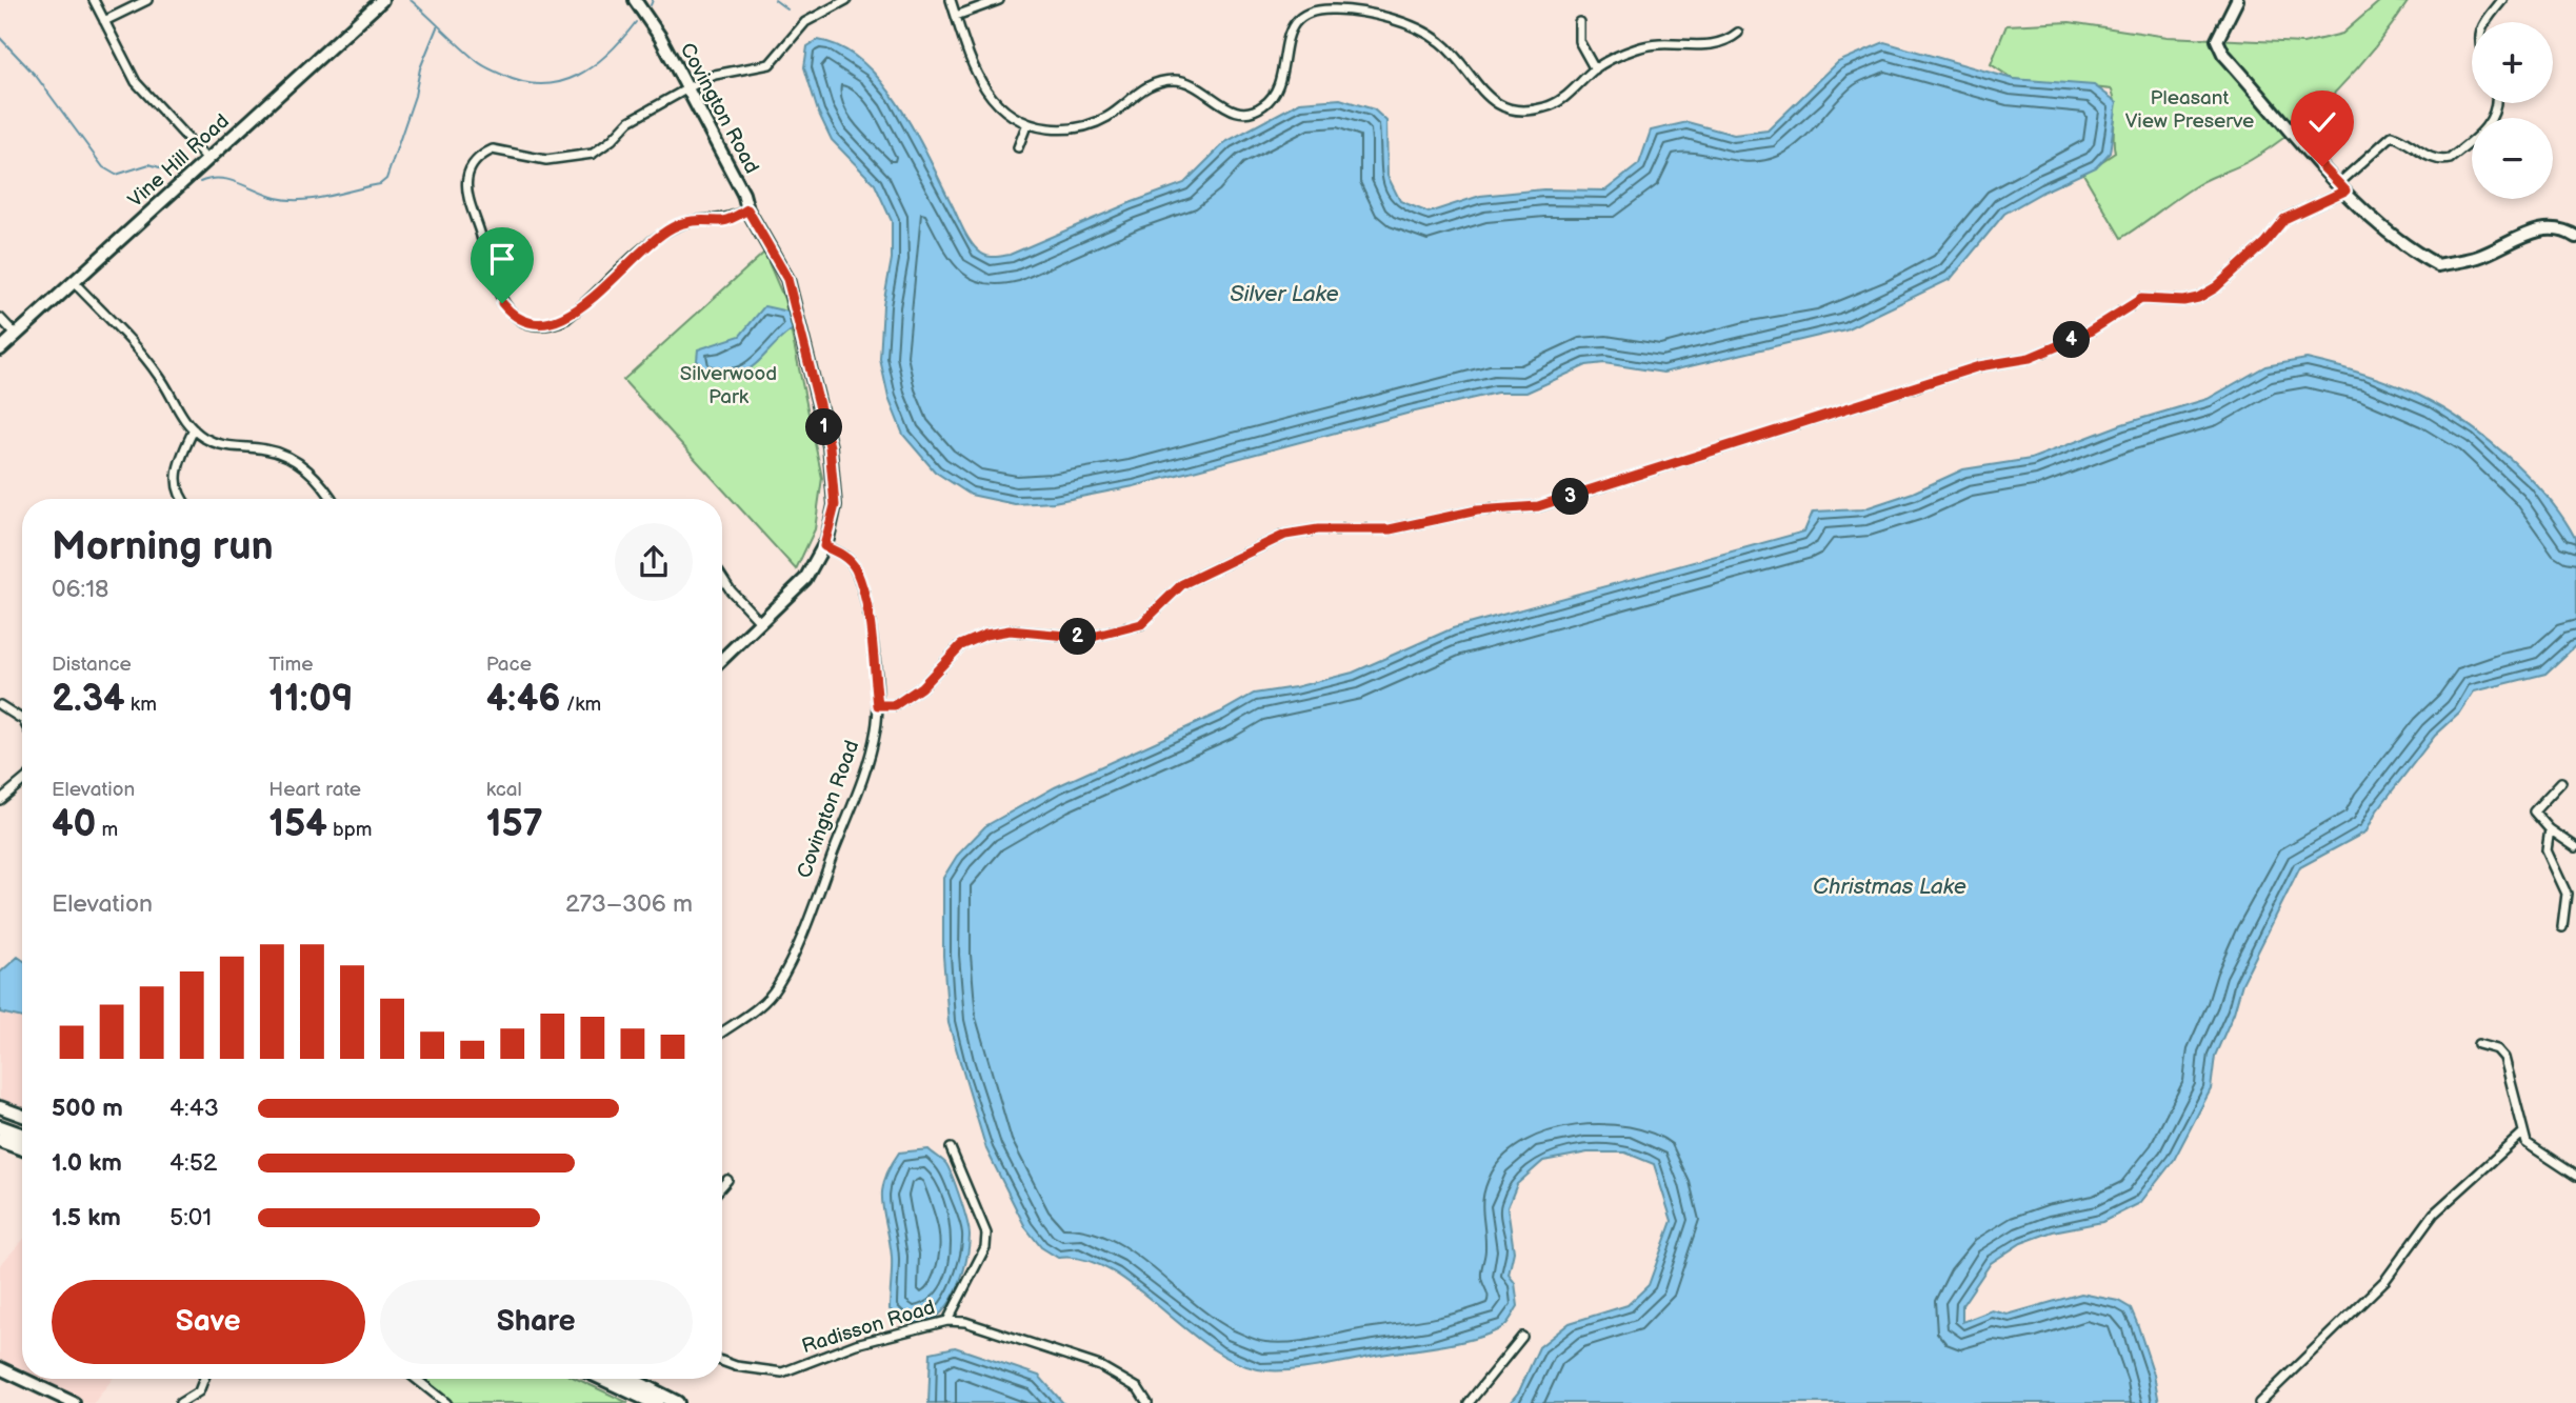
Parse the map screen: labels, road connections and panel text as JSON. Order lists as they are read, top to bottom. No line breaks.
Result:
{"streets":{"street":["Covington Road","Vine Hill Road","Radisson Road"]},"water":["Silver Lake","Christmas Lake"],"parks":["Pleasant View Preserve","Silverwood Park"],"page":{"map_buttons":["+","−"],"pins":["4","1","3","2"],"heading":["Morning run","06:18"],"stats":[["Distance","2.34 km"],["Time","11:09"],["Pace","4:46 /km"],["Elevation","40 m"],["Heart rate","154 bpm"],["kcal","157"]],"chart":["Elevation","273–306 m"],"list":[{"name":"500 m","note":"4:43"},{"name":"1.0 km","note":"4:52"},{"name":"1.5 km","note":"5:01"}],"buttons":["Save","Share"]}}
